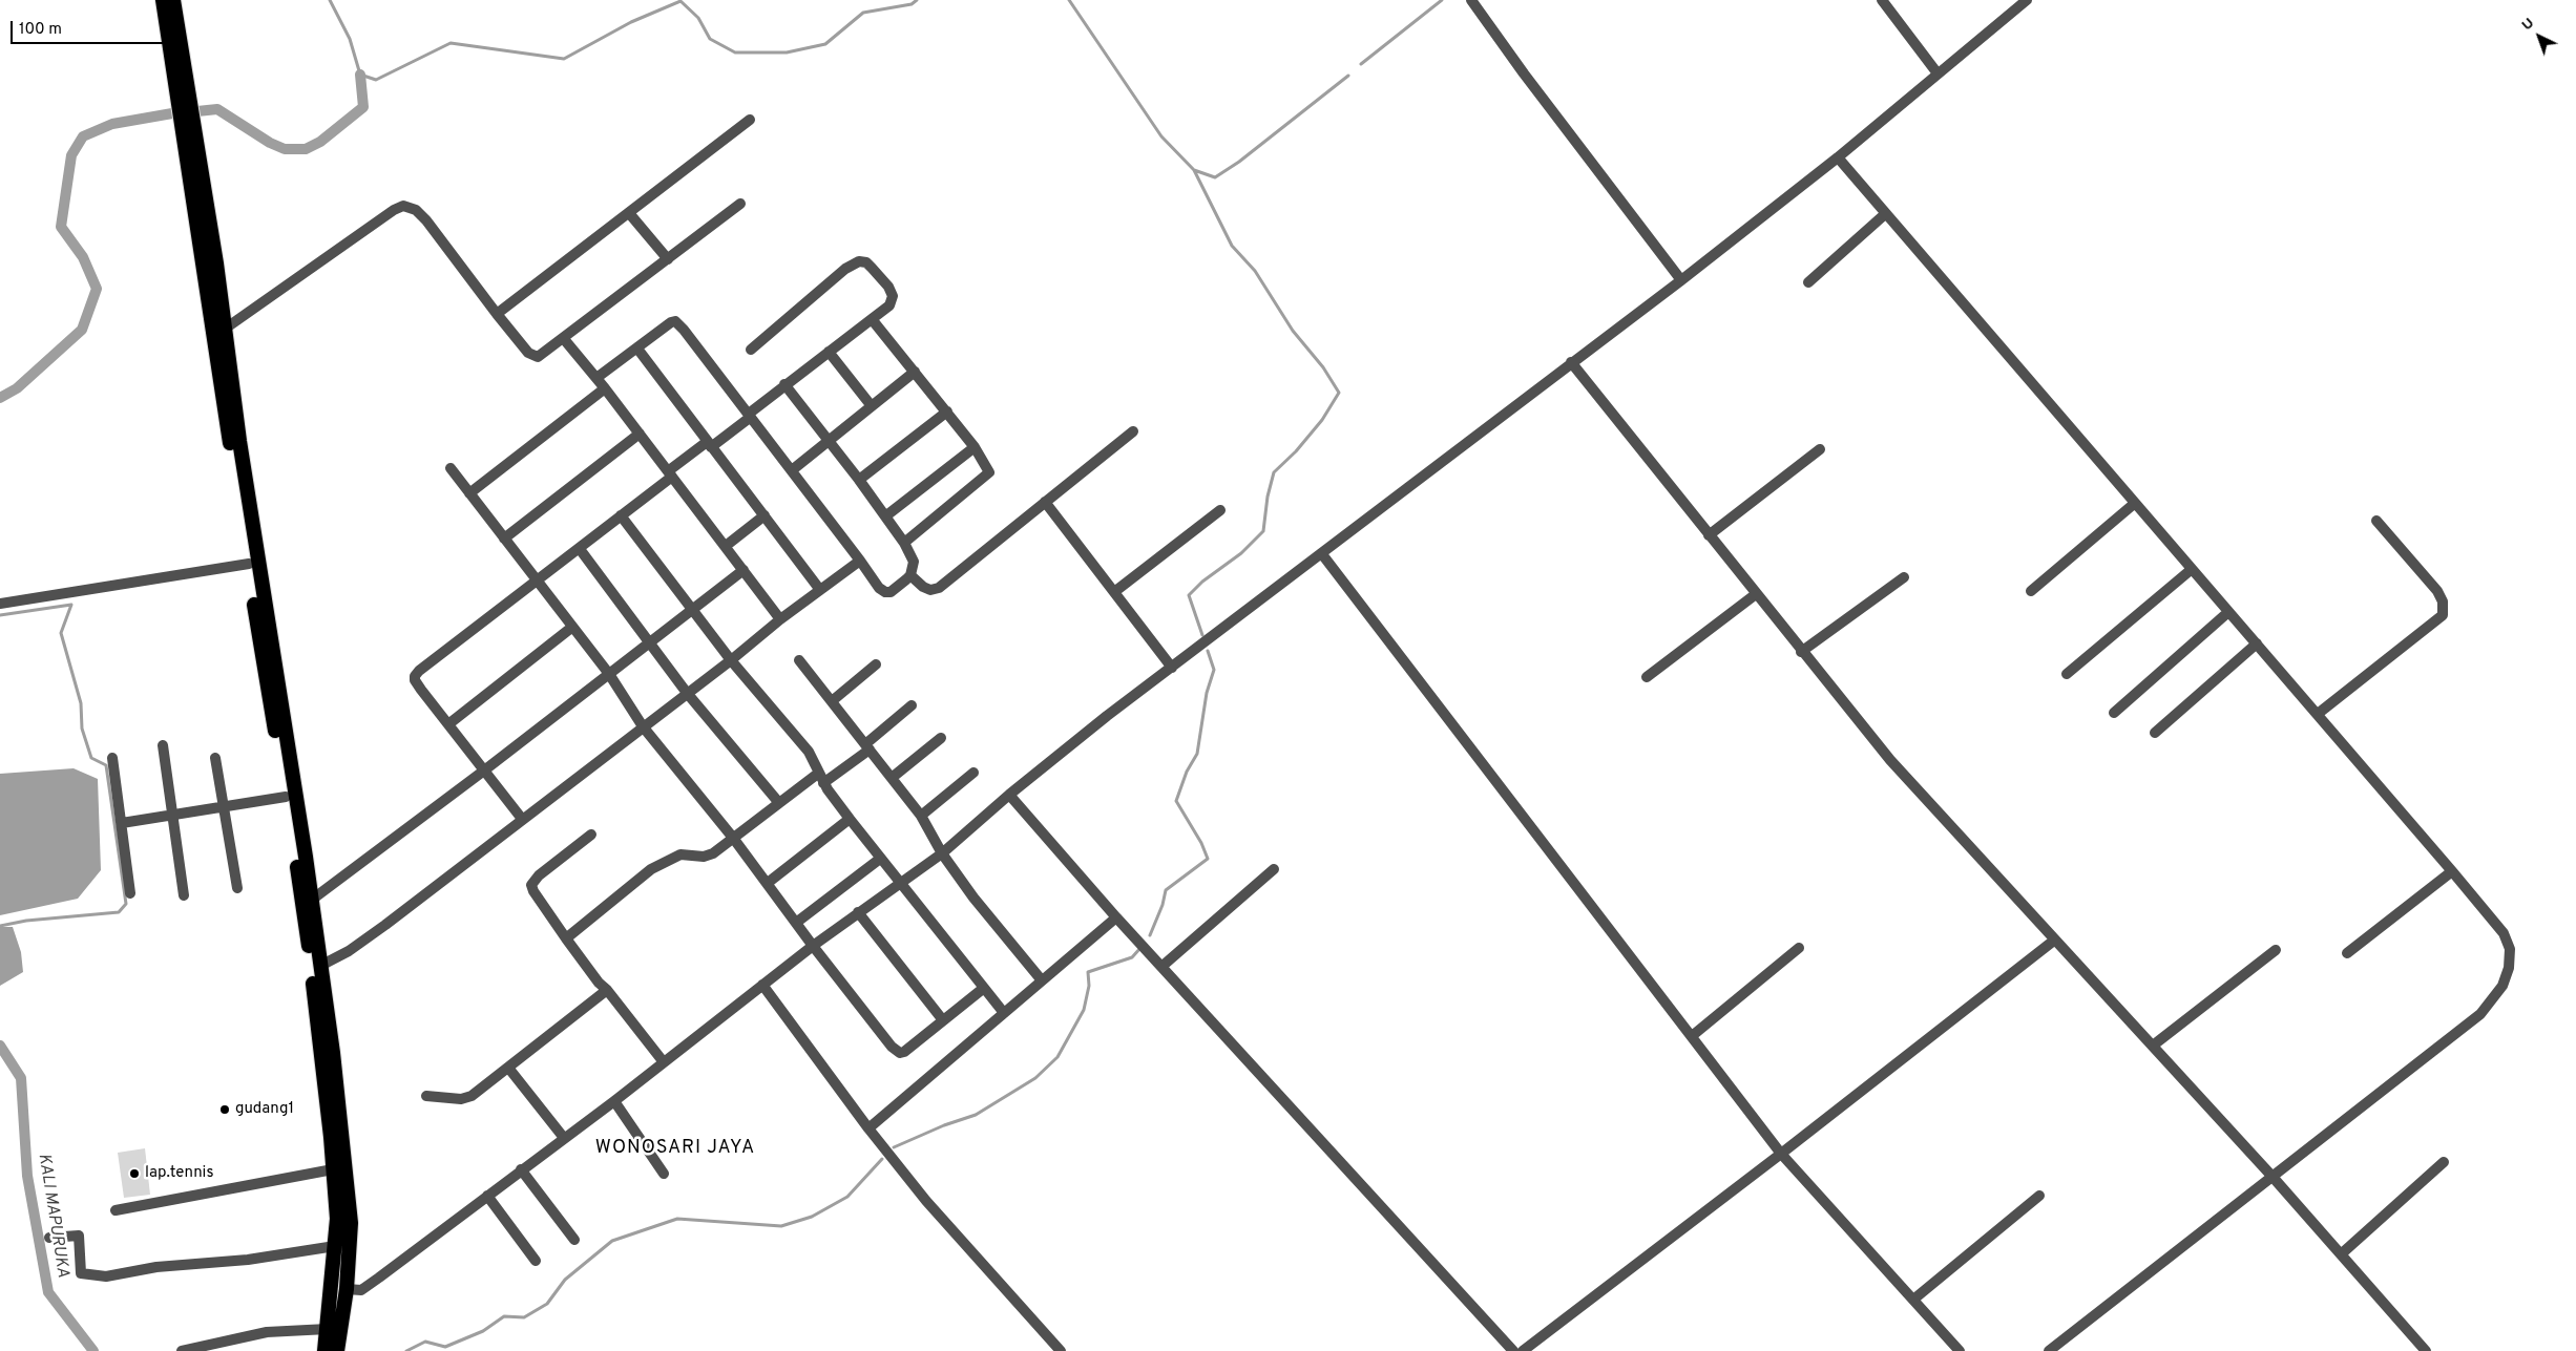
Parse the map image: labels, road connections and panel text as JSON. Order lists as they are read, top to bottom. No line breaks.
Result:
{"districts":["WONOSARI JAYA"],"water":["KALI MAPURUKA"],"places":["gudang1","lap.tennis"],"scale_bar":"100 m","north":"top left"}
